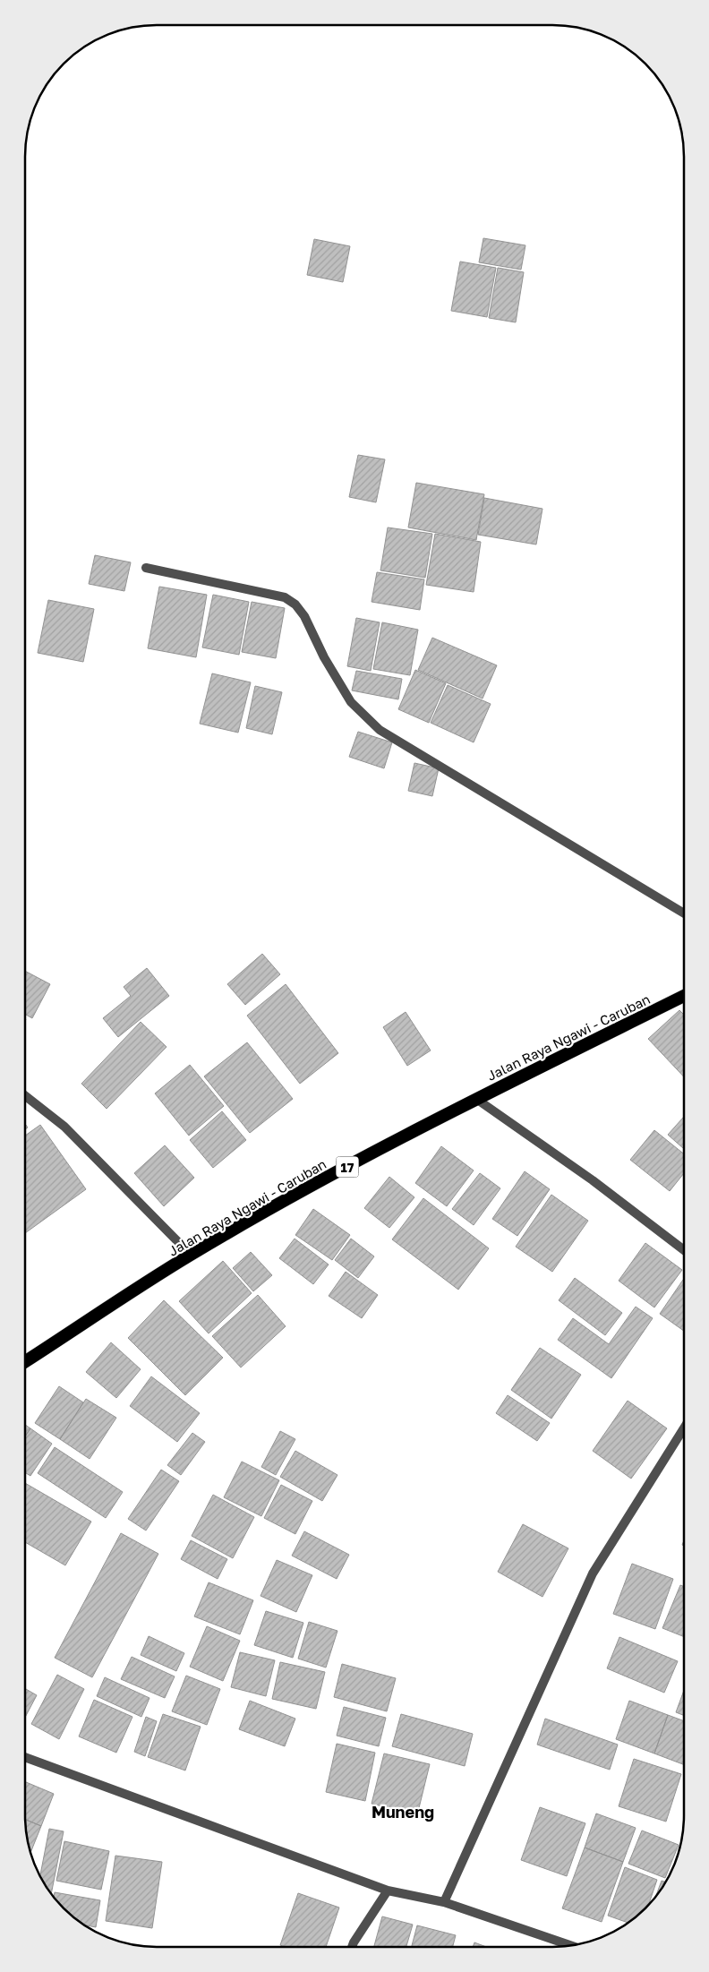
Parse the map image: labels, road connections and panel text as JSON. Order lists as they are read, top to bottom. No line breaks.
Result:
{"streets":{"highway":["Jalan Raya Ngawi - Caruban","17"]},"districts":["Muneng"]}
